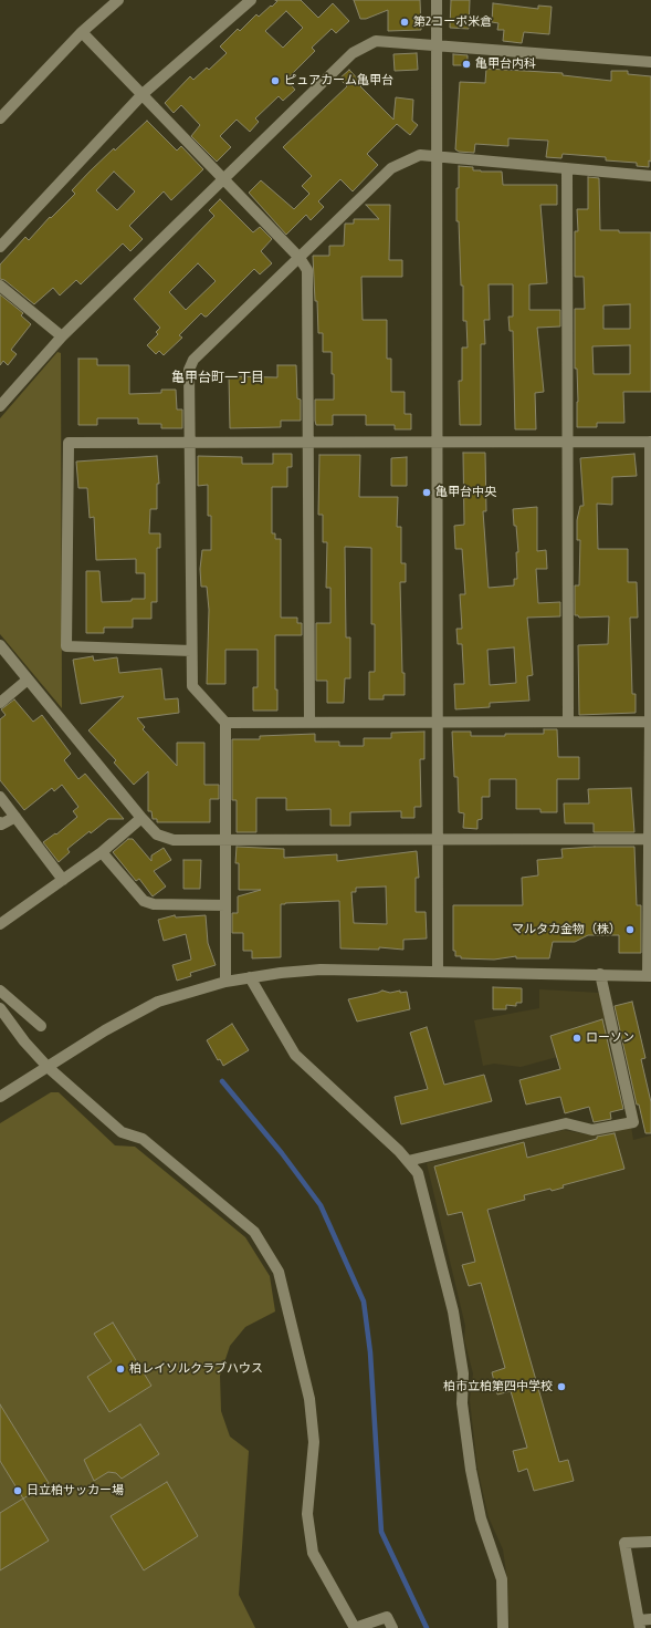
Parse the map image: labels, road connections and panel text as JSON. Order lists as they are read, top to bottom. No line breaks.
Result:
{"districts":["亀甲台町一丁目"],"places":["第2コーポ米倉","亀甲台内科","ピュアカーム亀甲台","亀甲台中央","マルタカ金物（株）","ローソン","柏レイソルクラブハウス","柏市立柏第四中学校","日立柏サッカー場"]}
